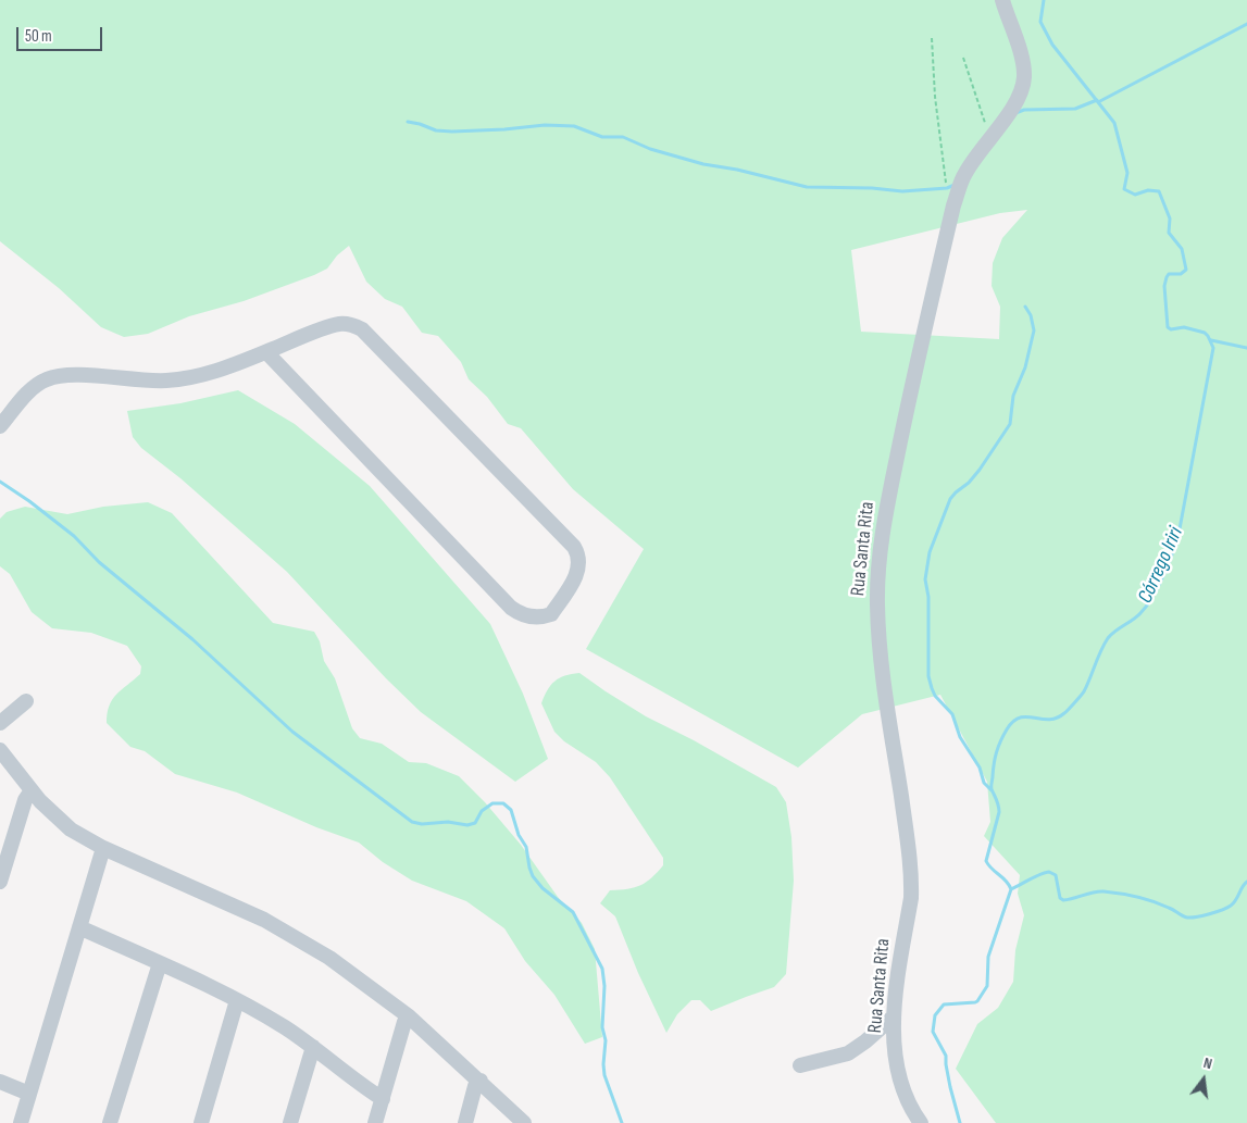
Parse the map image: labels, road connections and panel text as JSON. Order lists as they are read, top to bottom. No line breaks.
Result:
{"streets":{"street":["Rua Santa Rita"]},"water":["Córrego Iriri"],"scale_bar":"50 m","north":"top"}
